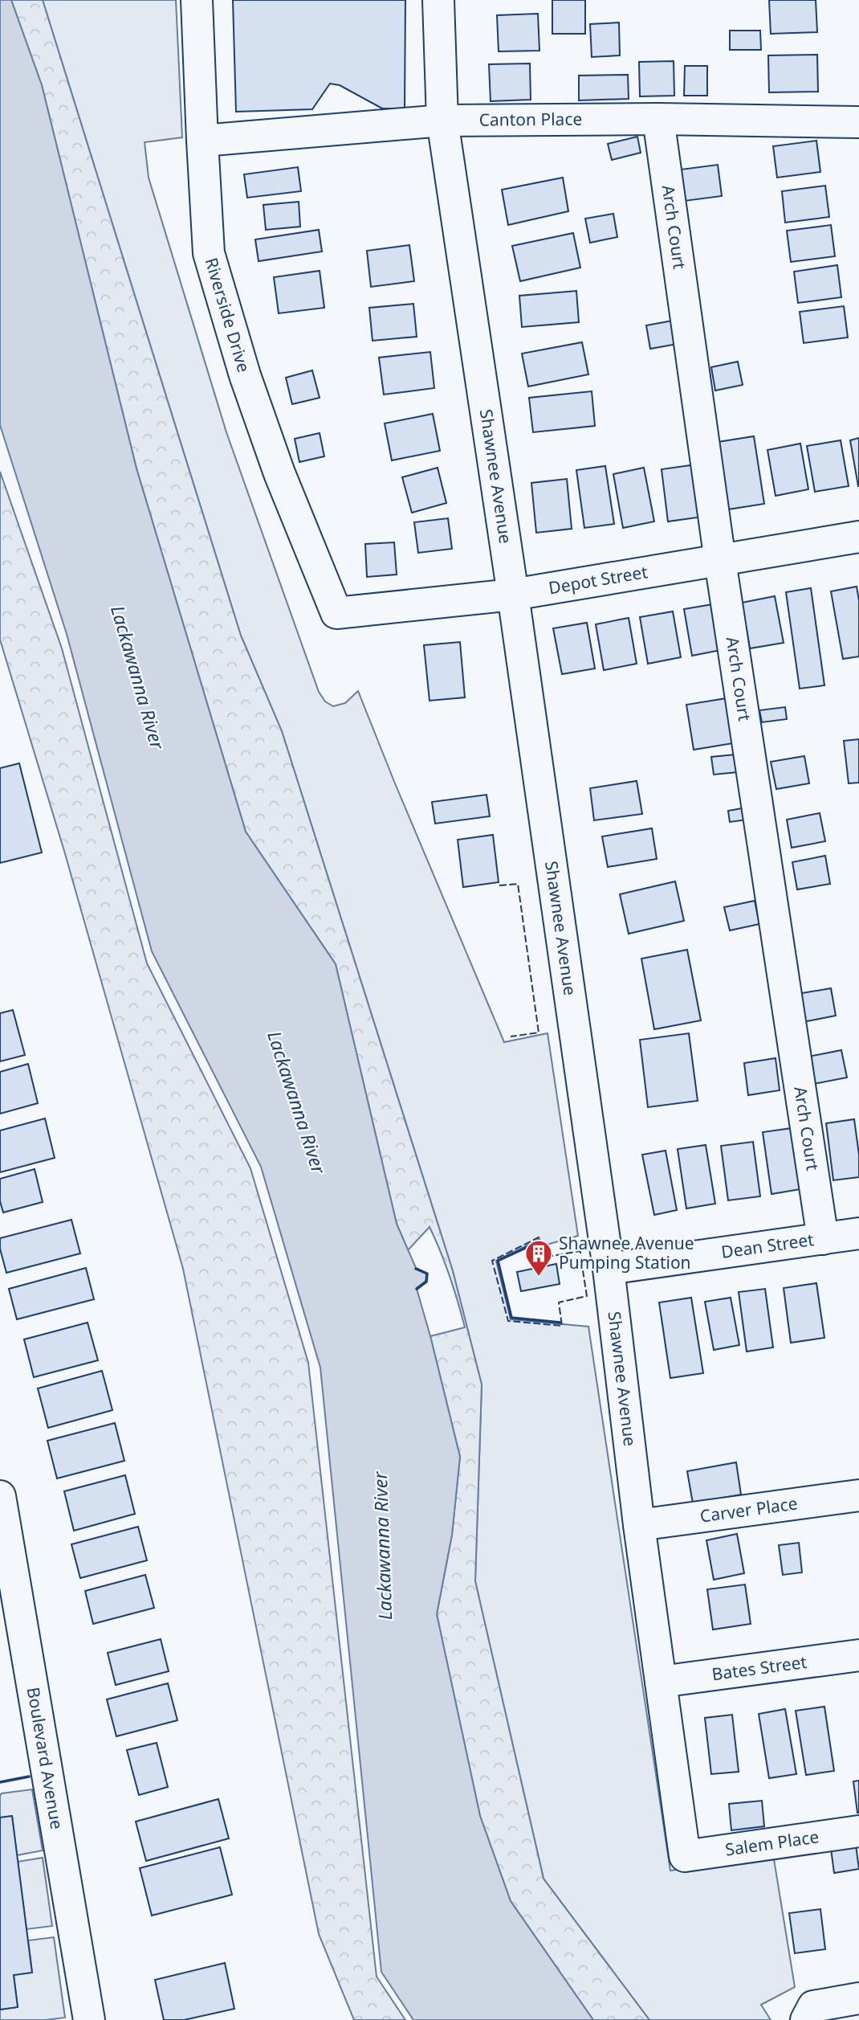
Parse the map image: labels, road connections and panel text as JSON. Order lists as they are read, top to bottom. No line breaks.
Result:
{"streets":{"street":["Canton Place","Arch Court","Riverside Drive","Shawnee Avenue","Depot Street","Dean Street","Carver Place","Bates Street","Boulevard Avenue","Salem Place"]},"crossings":[["Canton Place","Arch Court"],["Canton Place","Riverside Drive"],["Canton Place","Shawnee Avenue"],["Arch Court","Depot Street"],["Arch Court","Dean Street"],["Riverside Drive","Depot Street"],["Shawnee Avenue","Depot Street"],["Shawnee Avenue","Dean Street"],["Shawnee Avenue","Carver Place"],["Shawnee Avenue","Bates Street"],["Shawnee Avenue","Salem Place"]],"water":["Lackawanna River"],"places":{"building":["Shawnee Avenue Pumping Station"]}}
